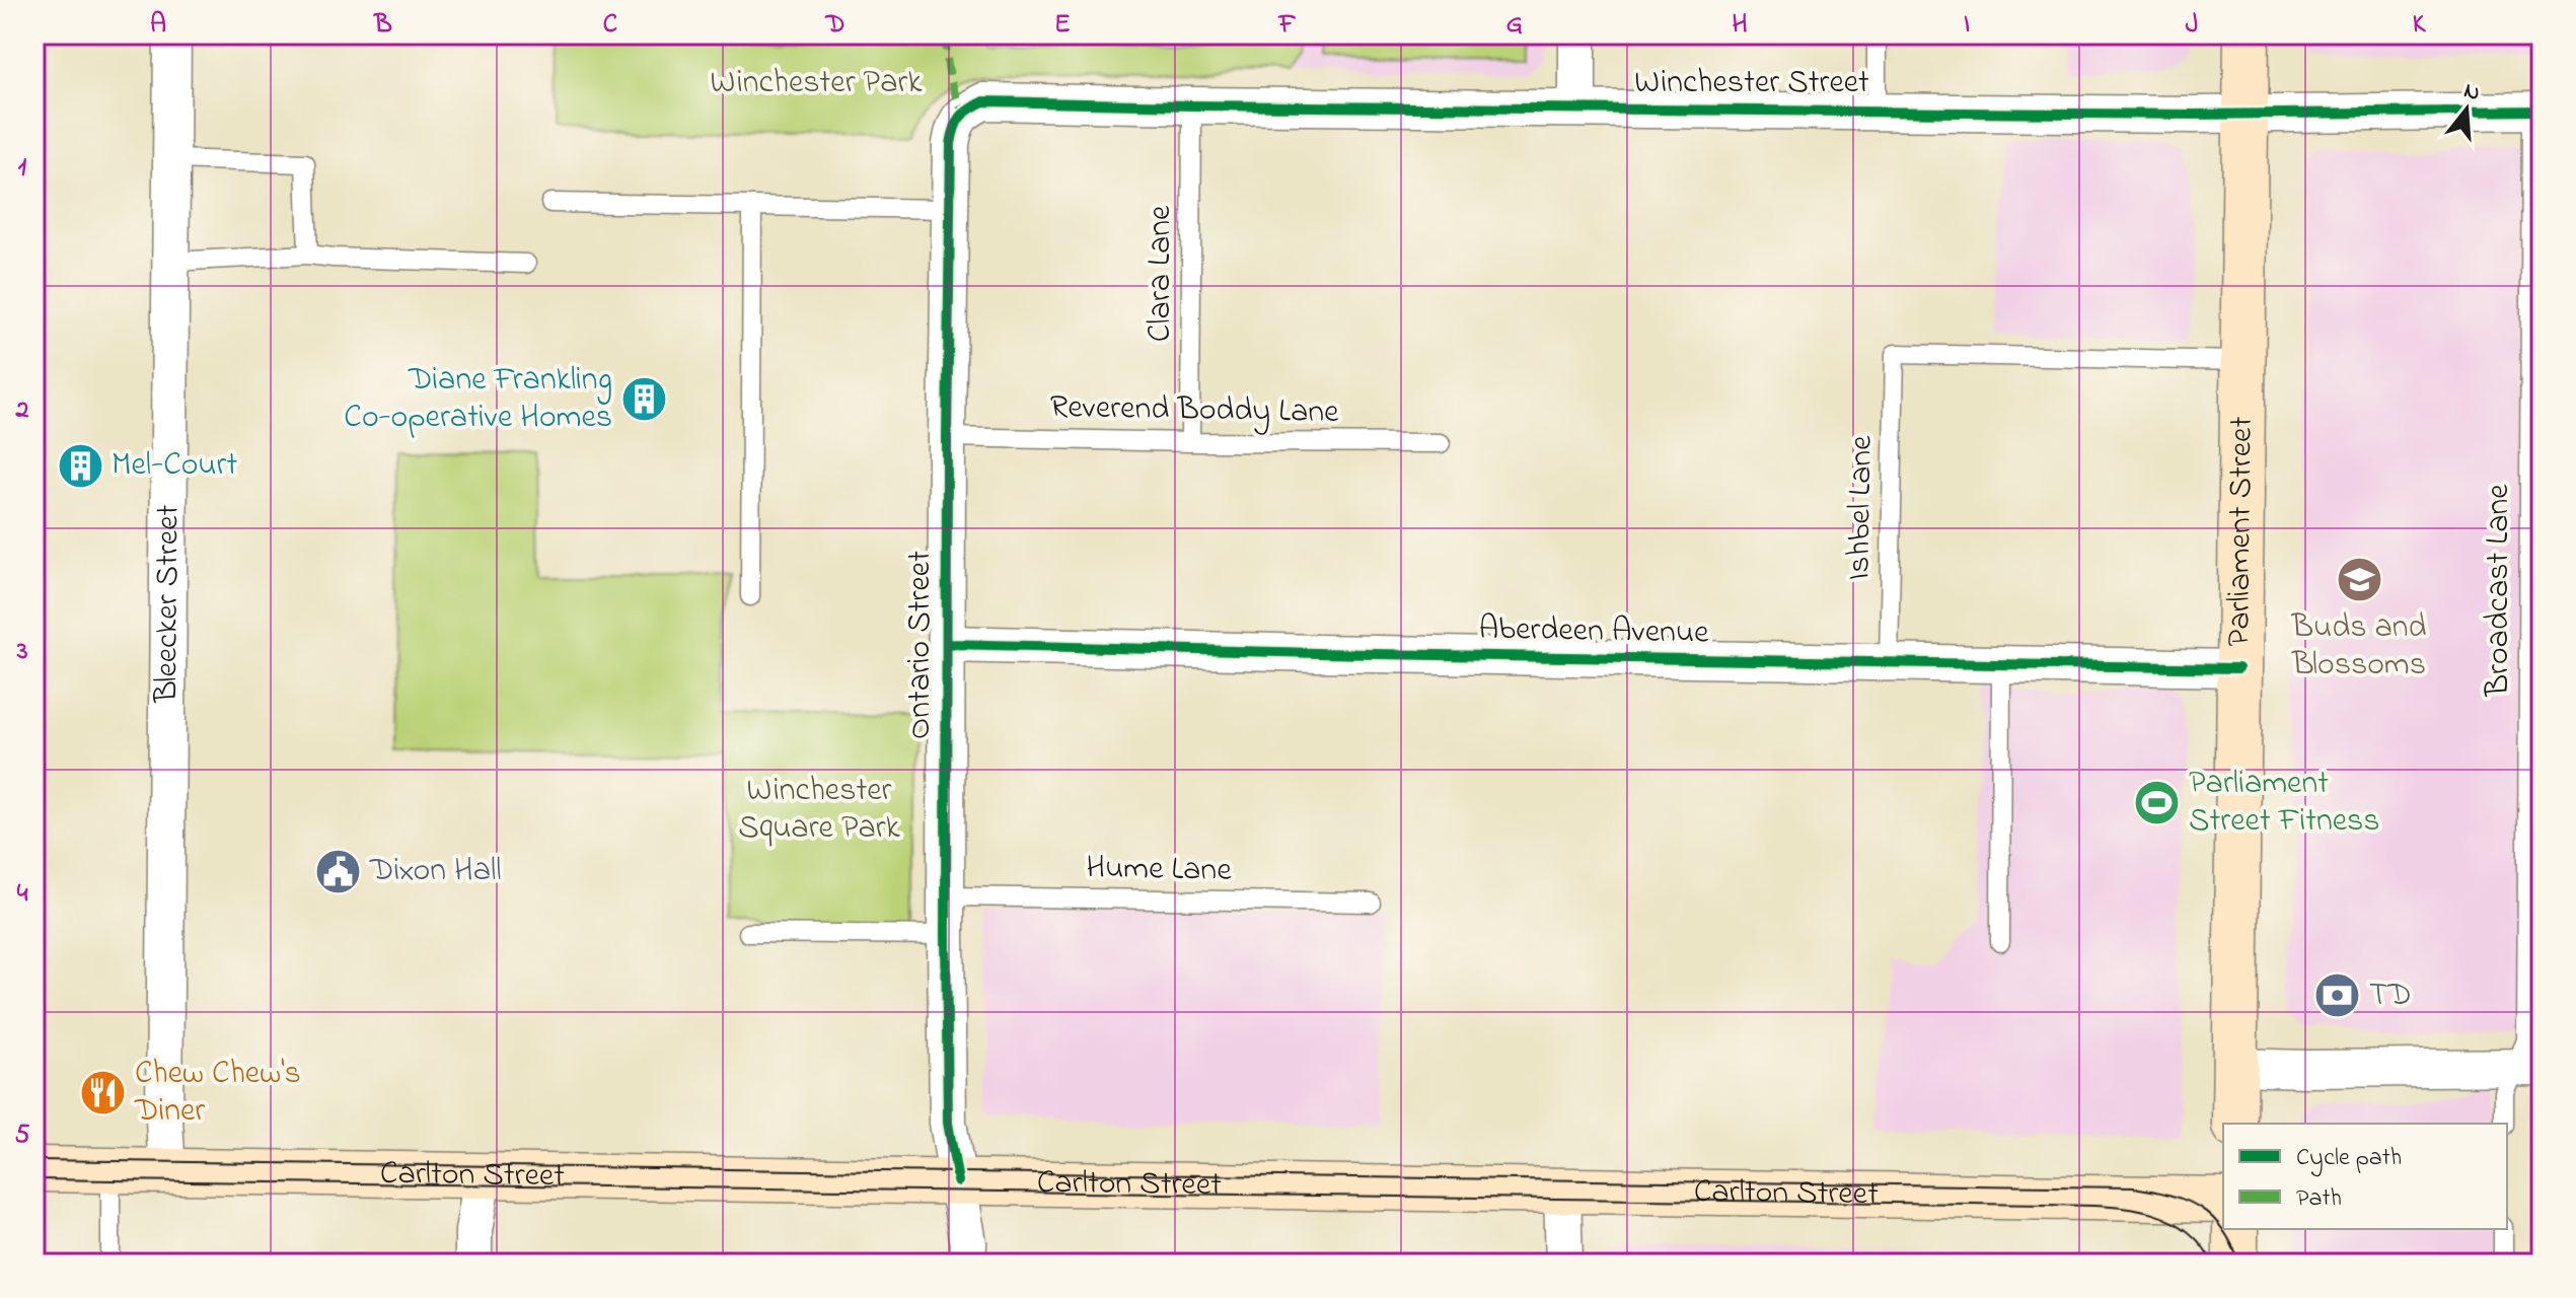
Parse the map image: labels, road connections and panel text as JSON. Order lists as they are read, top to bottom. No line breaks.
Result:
{"streets":{"main road":["Parliament Street","Carlton Street"],"street":["Winchester Street","Bleecker Street","Aberdeen Avenue","Ontario Street"],"lane":["Clara Lane","Reverend Boddy Lane","Ishbel Lane","Broadcast Lane","Hume Lane"]},"crossings":[["Winchester Street","Clara Lane"],["Winchester Street","Parliament Street"],["Winchester Street","Broadcast Lane"],["Winchester Street","Ontario Street"],["Clara Lane","Reverend Boddy Lane"],["Reverend Boddy Lane","Ontario Street"],["Ishbel Lane","Parliament Street"],["Ishbel Lane","Aberdeen Avenue"],["Parliament Street","Aberdeen Avenue"],["Bleecker Street","Carlton Street"],["Aberdeen Avenue","Ontario Street"],["Ontario Street","Hume Lane"],["Ontario Street","Carlton Street"]],"parks":["Winchester Park","Winchester Square Park"],"places":{"building":["Diane Frankling Co-operative Homes","Mel-Court"],"school or university":["Buds and Blossoms"],"sports":["Parliament Street Fitness"],"public building":["Dixon Hall"],"bank":["TD"],"restaurant":["Chew Chew's Diner"]},"legend":["Cycle path","Path"],"north":"top","grid":{"columns":["A","B","C","D","E","F","G","H","I","J","K"],"rows":["1","2","3","4","5"]}}
